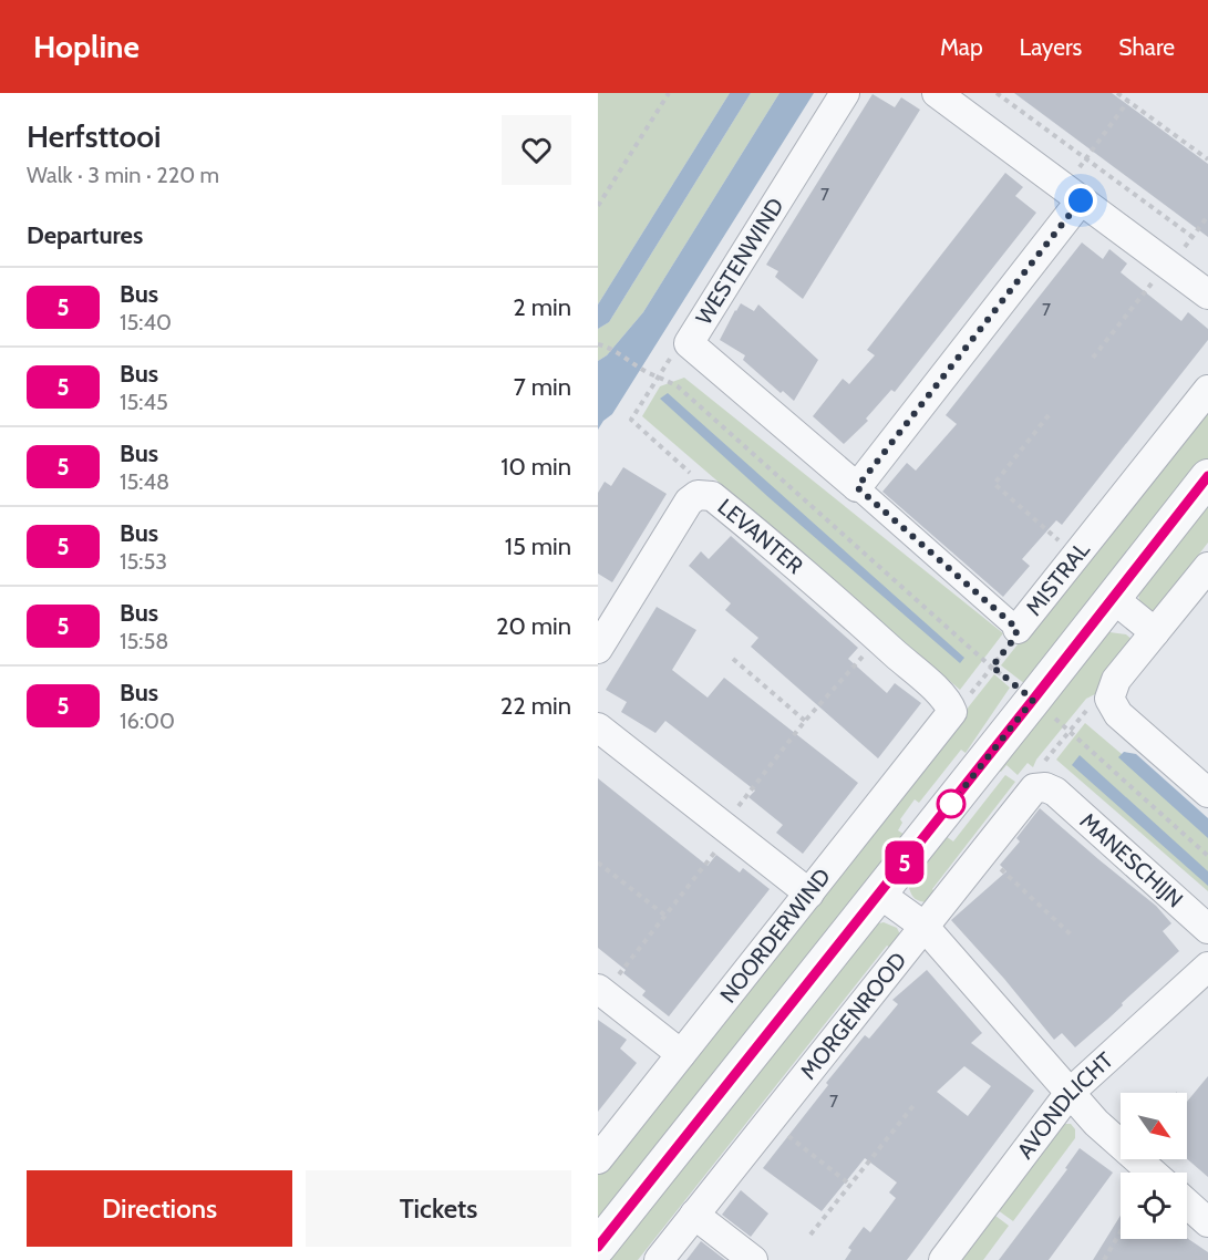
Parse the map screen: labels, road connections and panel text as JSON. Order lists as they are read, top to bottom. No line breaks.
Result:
{"streets":{"street":["WESTENWIND","LEVANTER","MISTRAL","MANESCHIJN","NOORDERWIND","MORGENROOD","AVONDLICHT"]},"crossings":[["WESTENWIND","MISTRAL"],["LEVANTER","NOORDERWIND"],["MANESCHIJN","MORGENROOD"]],"lines":["bus line 5"],"house_numbers":["7","7","7"],"north":"bottom right","page":{"header":"Hopline","nav":["Map","Layers","Share"],"heading":[["Herfsttooi","Walk · 3 min · 220 m"],"Departures"],"on_map":"5","list":[{"mark":"5","name":"Bus","note":"15:40","value":"2 min"},{"mark":"5","name":"Bus","note":"15:45","value":"7 min"},{"mark":"5","name":"Bus","note":"15:48","value":"10 min"},{"mark":"5","name":"Bus","note":"15:53","value":"15 min"},{"mark":"5","name":"Bus","note":"15:58","value":"20 min"},{"mark":"5","name":"Bus","note":"16:00","value":"22 min"}],"buttons":["Directions","Tickets"]}}
